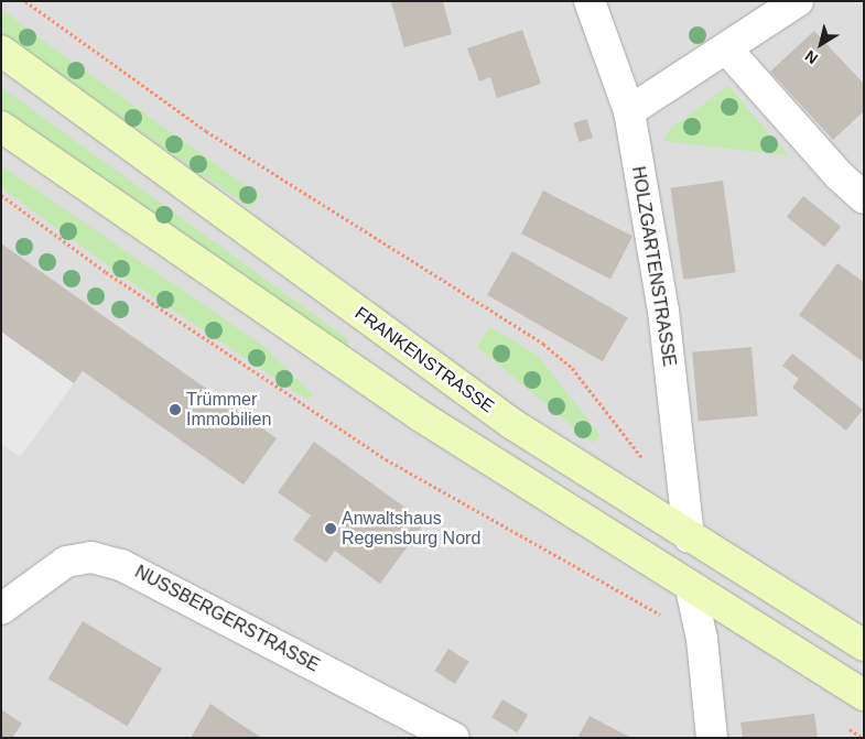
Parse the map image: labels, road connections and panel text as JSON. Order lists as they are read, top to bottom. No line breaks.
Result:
{"streets":{"main road":["FRANKENSTRASSE"],"street":["HOLZGARTENSTRASSE","NUSSBERGERSTRASSE"]},"crossings":[["HOLZGARTENSTRASSE","FRANKENSTRASSE"]],"places":["Trümmer Immobilien","Anwaltshaus Regensburg Nord"],"north":"bottom left"}
